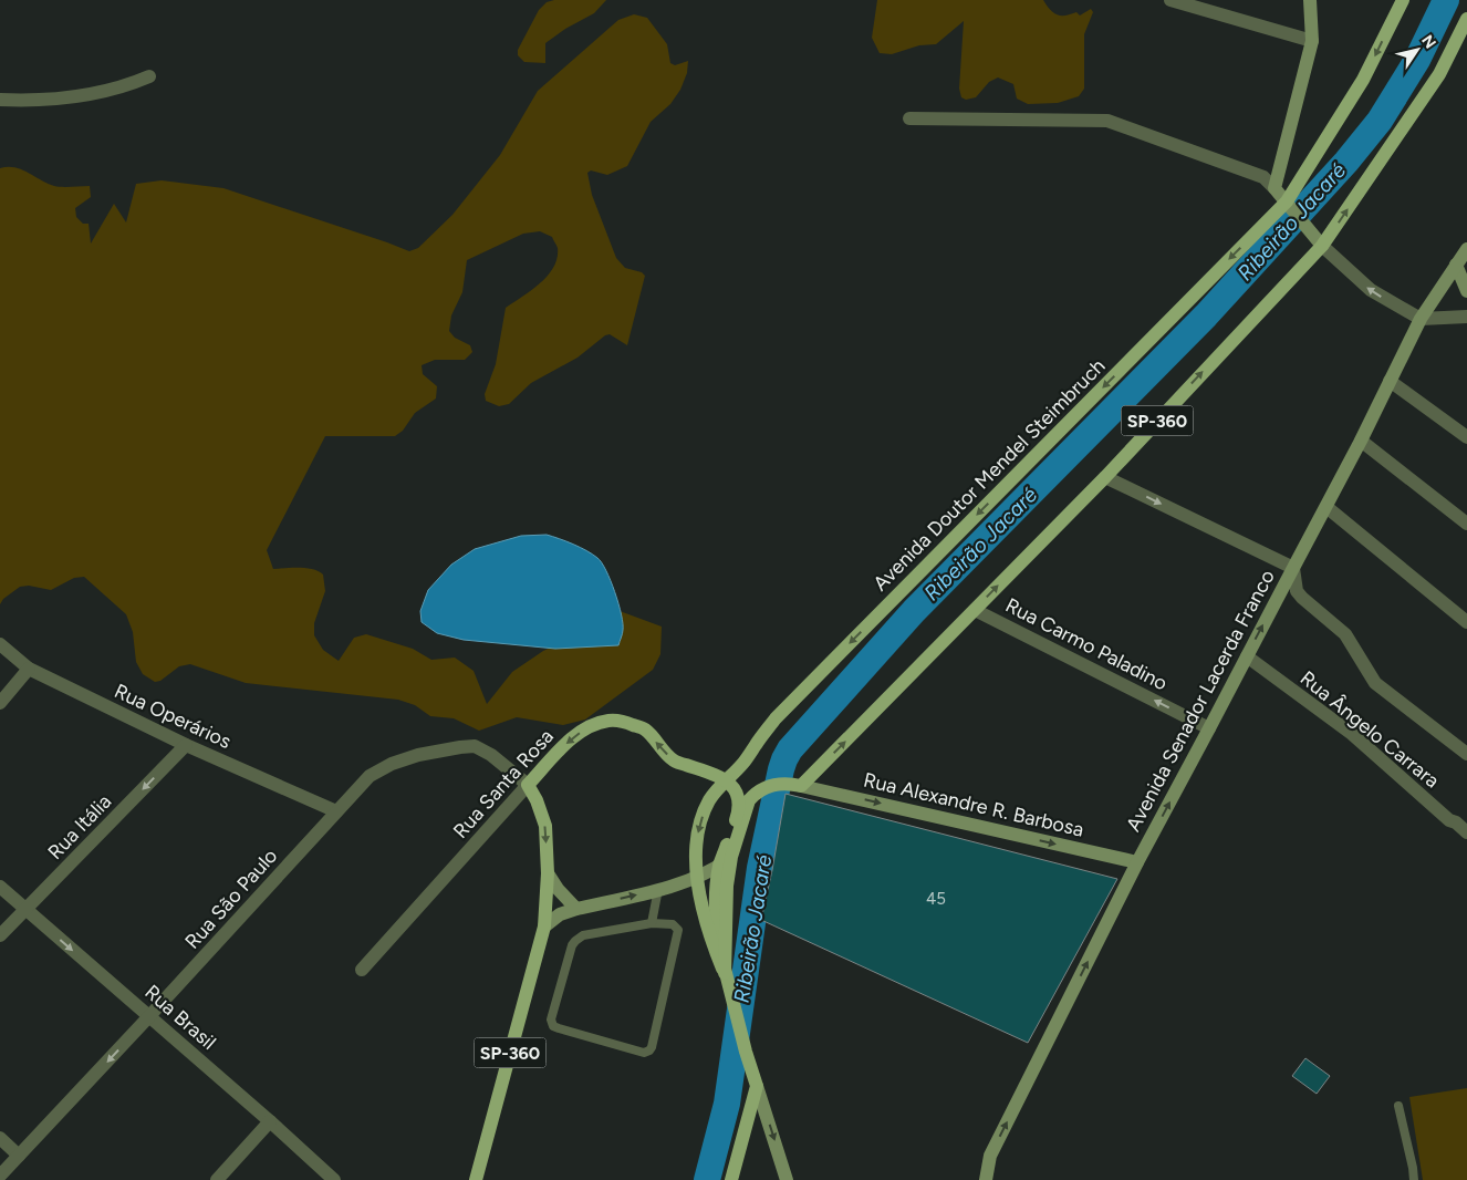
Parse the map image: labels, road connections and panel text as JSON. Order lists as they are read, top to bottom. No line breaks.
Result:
{"streets":{"main road":["SP-360","Avenida Doutor Mendel Steimbruch","Avenida Senador Lacerda Franco","Rua Santa Rosa","Rua Alexandre R. Barbosa"],"street":["Rua Carmo Paladino","Rua Operários","Rua Ângelo Carrara","Rua Itália","Rua São Paulo","Rua Brasil"]},"crossings":[["SP-360","Avenida Doutor Mendel Steimbruch"],["SP-360","Rua Carmo Paladino"],["SP-360","Rua Santa Rosa"],["SP-360","Rua Alexandre R. Barbosa"],["SP-360","Rua São Paulo"],["Avenida Doutor Mendel Steimbruch","Rua Santa Rosa"],["Rua Carmo Paladino","Avenida Senador Lacerda Franco"],["Avenida Senador Lacerda Franco","Rua Ângelo Carrara"],["Avenida Senador Lacerda Franco","Rua Alexandre R. Barbosa"],["Rua Operários","Rua Itália"],["Rua Operários","Rua São Paulo"],["Rua Santa Rosa","Rua São Paulo"],["Rua Itália","Rua Brasil"],["Rua São Paulo","Rua Brasil"]],"one_way":["Rua Carmo Paladino","Avenida Senador Lacerda Franco","Rua Santa Rosa","Rua Alexandre R. Barbosa","Rua Itália","Rua Brasil"],"water":["Ribeirão Jacaré"],"house_numbers":["45"],"north":"top right"}
